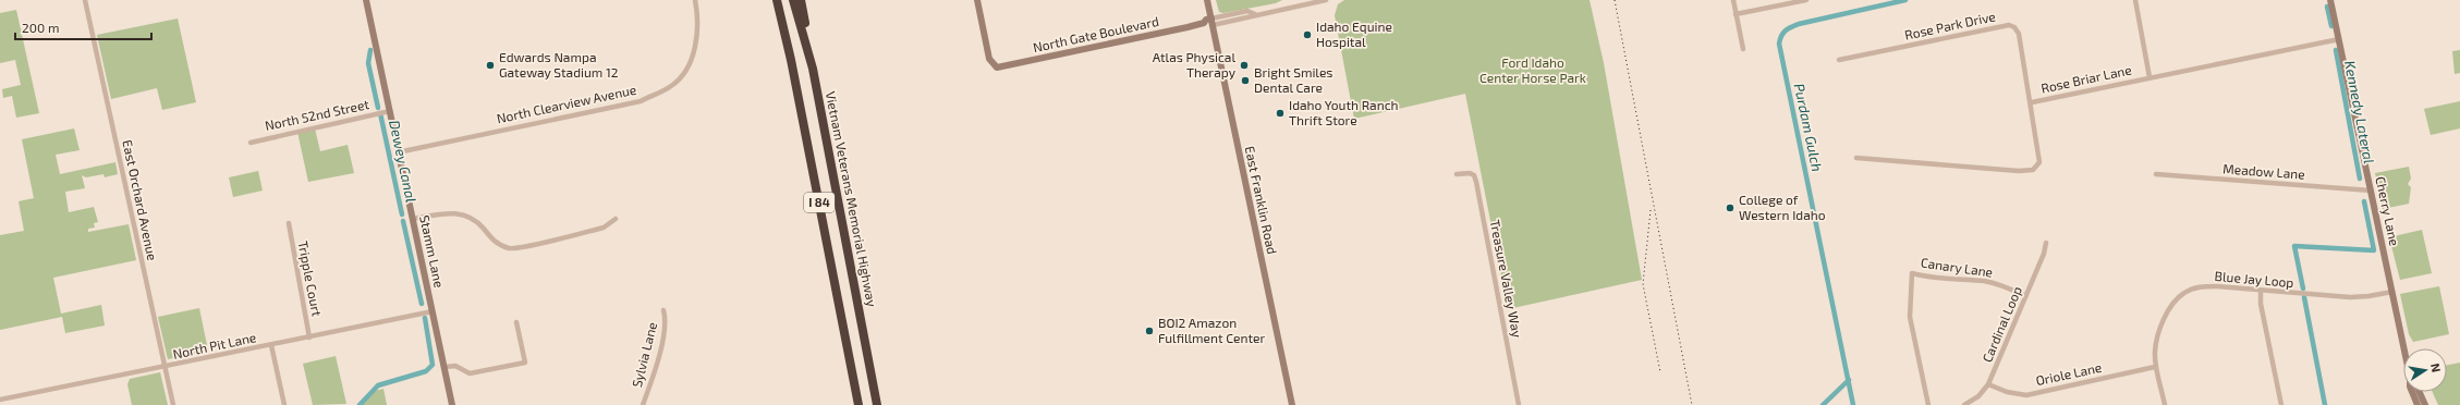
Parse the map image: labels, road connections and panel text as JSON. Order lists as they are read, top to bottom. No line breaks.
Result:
{"streets":{"highway":["Vietnam Veterans Memorial Highway","I 84"],"main road":["North Gate Boulevard","East Franklin Road","Cherry Lane","Stamm Lane"],"street":["Rose Park Drive","Rose Briar Lane","North Clearview Avenue","North 52nd Street","Meadow Lane","East Orchard Avenue","Canary Lane","Tripple Court","Treasure Valley Way","Blue Jay Loop","Cardinal Loop","North Pit Lane","Sylvia Lane","Oriole Lane"]},"crossings":[["Rose Park Drive","Rose Briar Lane"],["North Gate Boulevard","East Franklin Road"],["Rose Briar Lane","Cherry Lane"],["North Clearview Avenue","Stamm Lane"],["North 52nd Street","Stamm Lane"],["Meadow Lane","Cherry Lane"],["East Orchard Avenue","North Pit Lane"],["Cherry Lane","Blue Jay Loop"],["Stamm Lane","North Pit Lane"],["Canary Lane","Cardinal Loop"],["Tripple Court","North Pit Lane"],["Blue Jay Loop","Oriole Lane"],["Cardinal Loop","Oriole Lane"]],"water":["Kennedy Lateral","Purdam Gulch","Dewey Canal"],"parks":["Ford Idaho Center Horse Park"],"places":["Idaho Equine Hospital","Edwards Nampa Gateway Stadium 12","Atlas Physical Therapy","Bright Smiles Dental Care","Idaho Youth Ranch Thrift Store","College of Western Idaho","BOI2 Amazon Fulfillment Center"],"scale_bar":"200 m","north":"right"}
